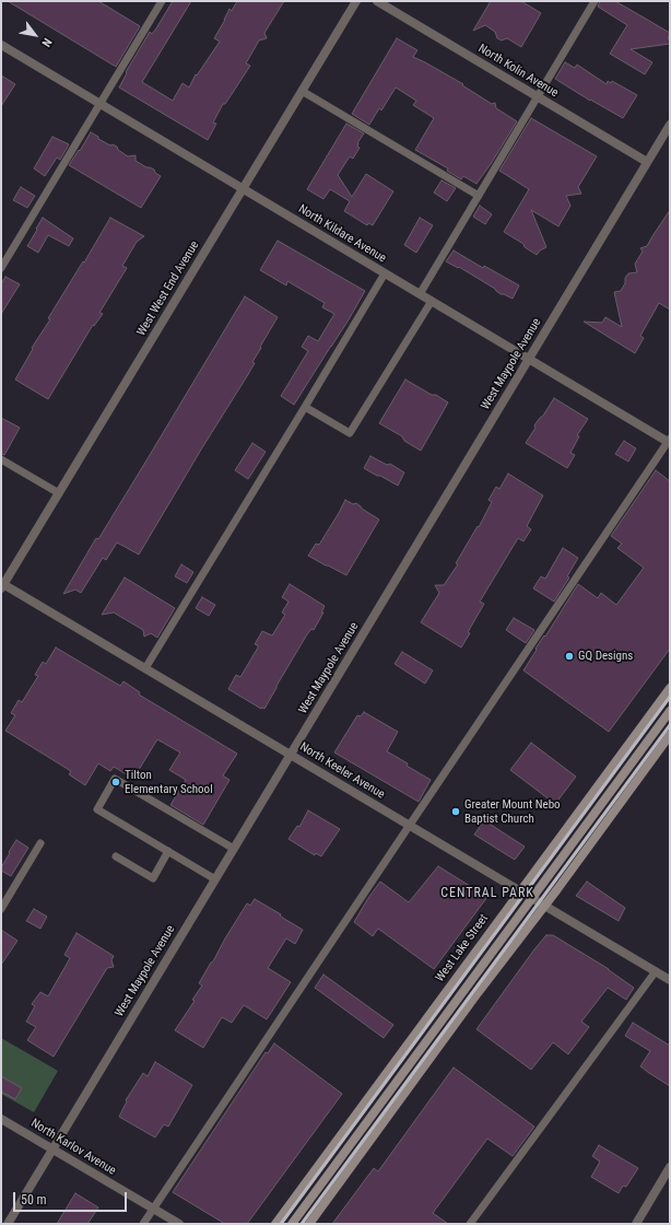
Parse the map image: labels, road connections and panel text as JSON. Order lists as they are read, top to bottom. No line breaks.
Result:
{"streets":{"main road":["West Lake Street"],"street":["North Kolin Avenue","North Kildare Avenue","West West End Avenue","West Maypole Avenue","North Keeler Avenue","North Karlov Avenue"]},"crossings":[["North Kolin Avenue","West Maypole Avenue"],["North Kildare Avenue","West West End Avenue"],["North Kildare Avenue","West Maypole Avenue"],["West West End Avenue","North Keeler Avenue"],["West Maypole Avenue","North Keeler Avenue"],["West Maypole Avenue","North Karlov Avenue"],["North Keeler Avenue","West Lake Street"]],"districts":["CENTRAL PARK"],"places":["GQ Designs","Tilton Elementary School","Greater Mount Nebo Baptist Church"],"scale_bar":"50 m","north":"bottom right"}
